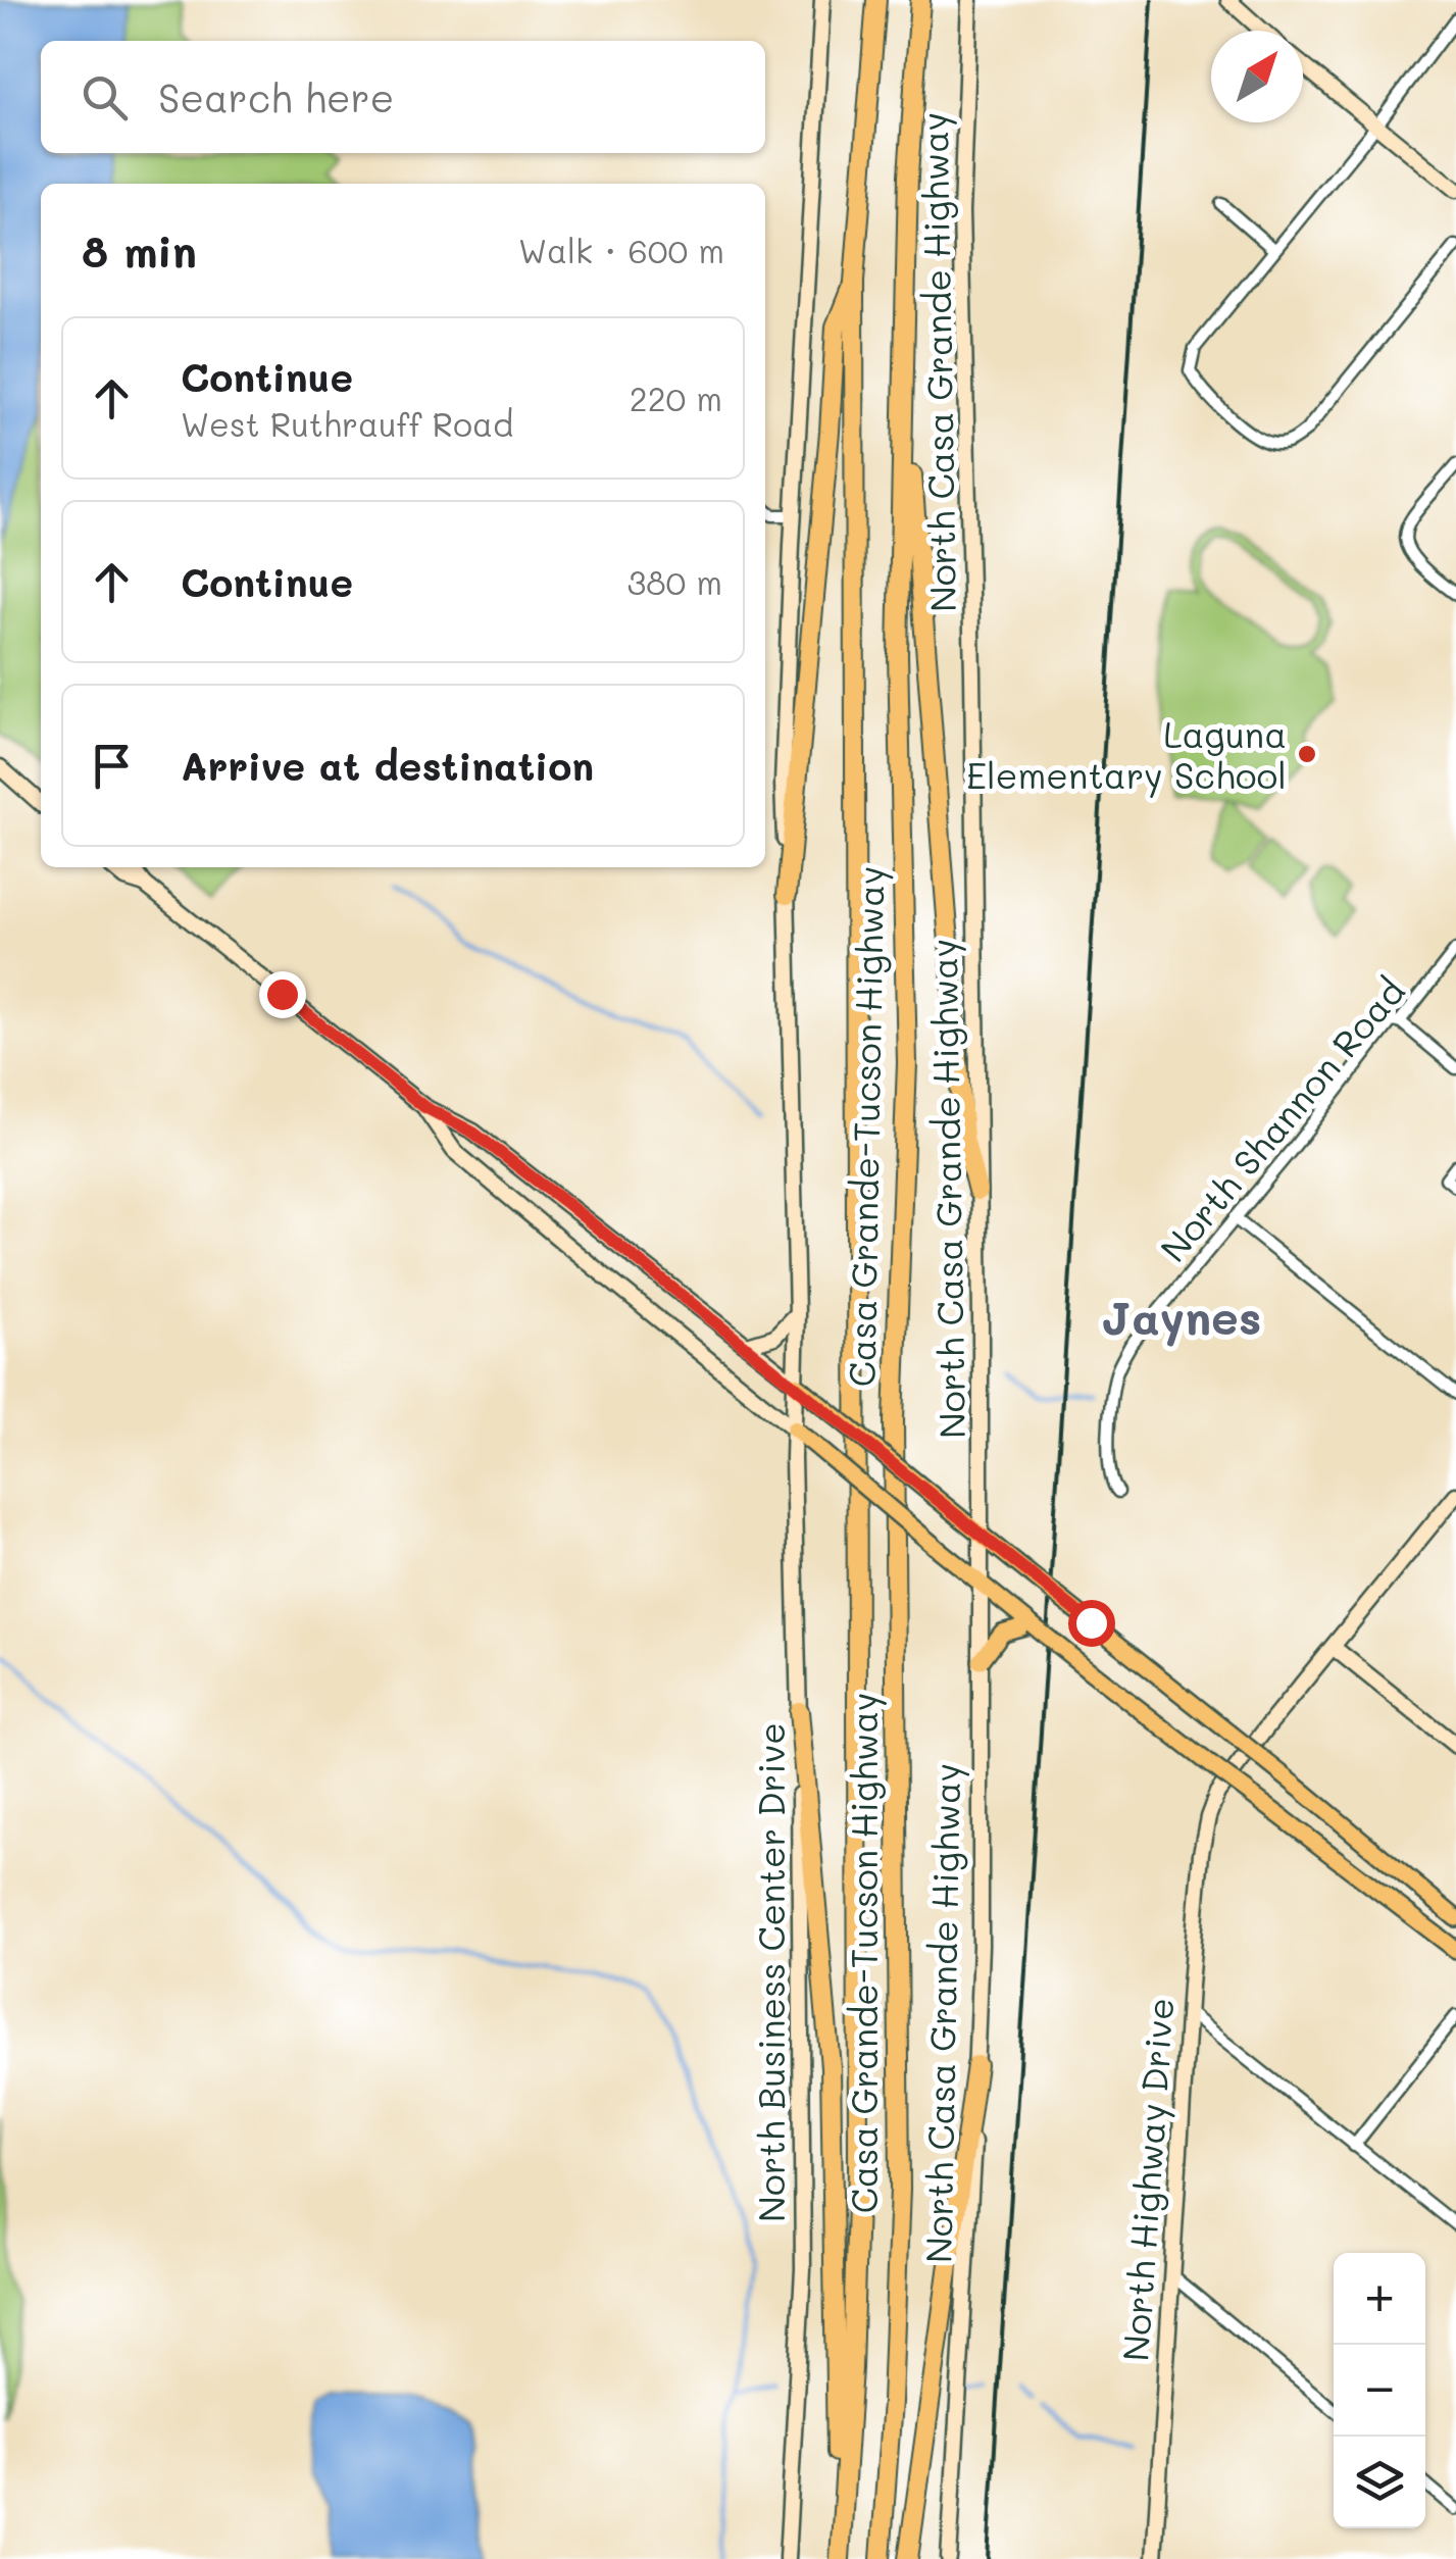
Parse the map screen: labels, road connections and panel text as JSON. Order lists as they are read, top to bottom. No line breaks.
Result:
{"streets":{"highway":["Casa Grande-Tucson Highway"],"main road":["North Casa Grande Highway","North Business Center Drive","North Highway Drive"],"street":["North Shannon Road"]},"districts":["Jaynes"],"places":["Laguna Elementary School"],"north":"top right","page":{"search":"Search here","heading":["8 min","Walk · 600 m"],"list":[["Continue","West Ruthrauff Road","220 m"],["Continue","380 m"],"Arrive at destination"],"map_buttons":["+","−"]}}
